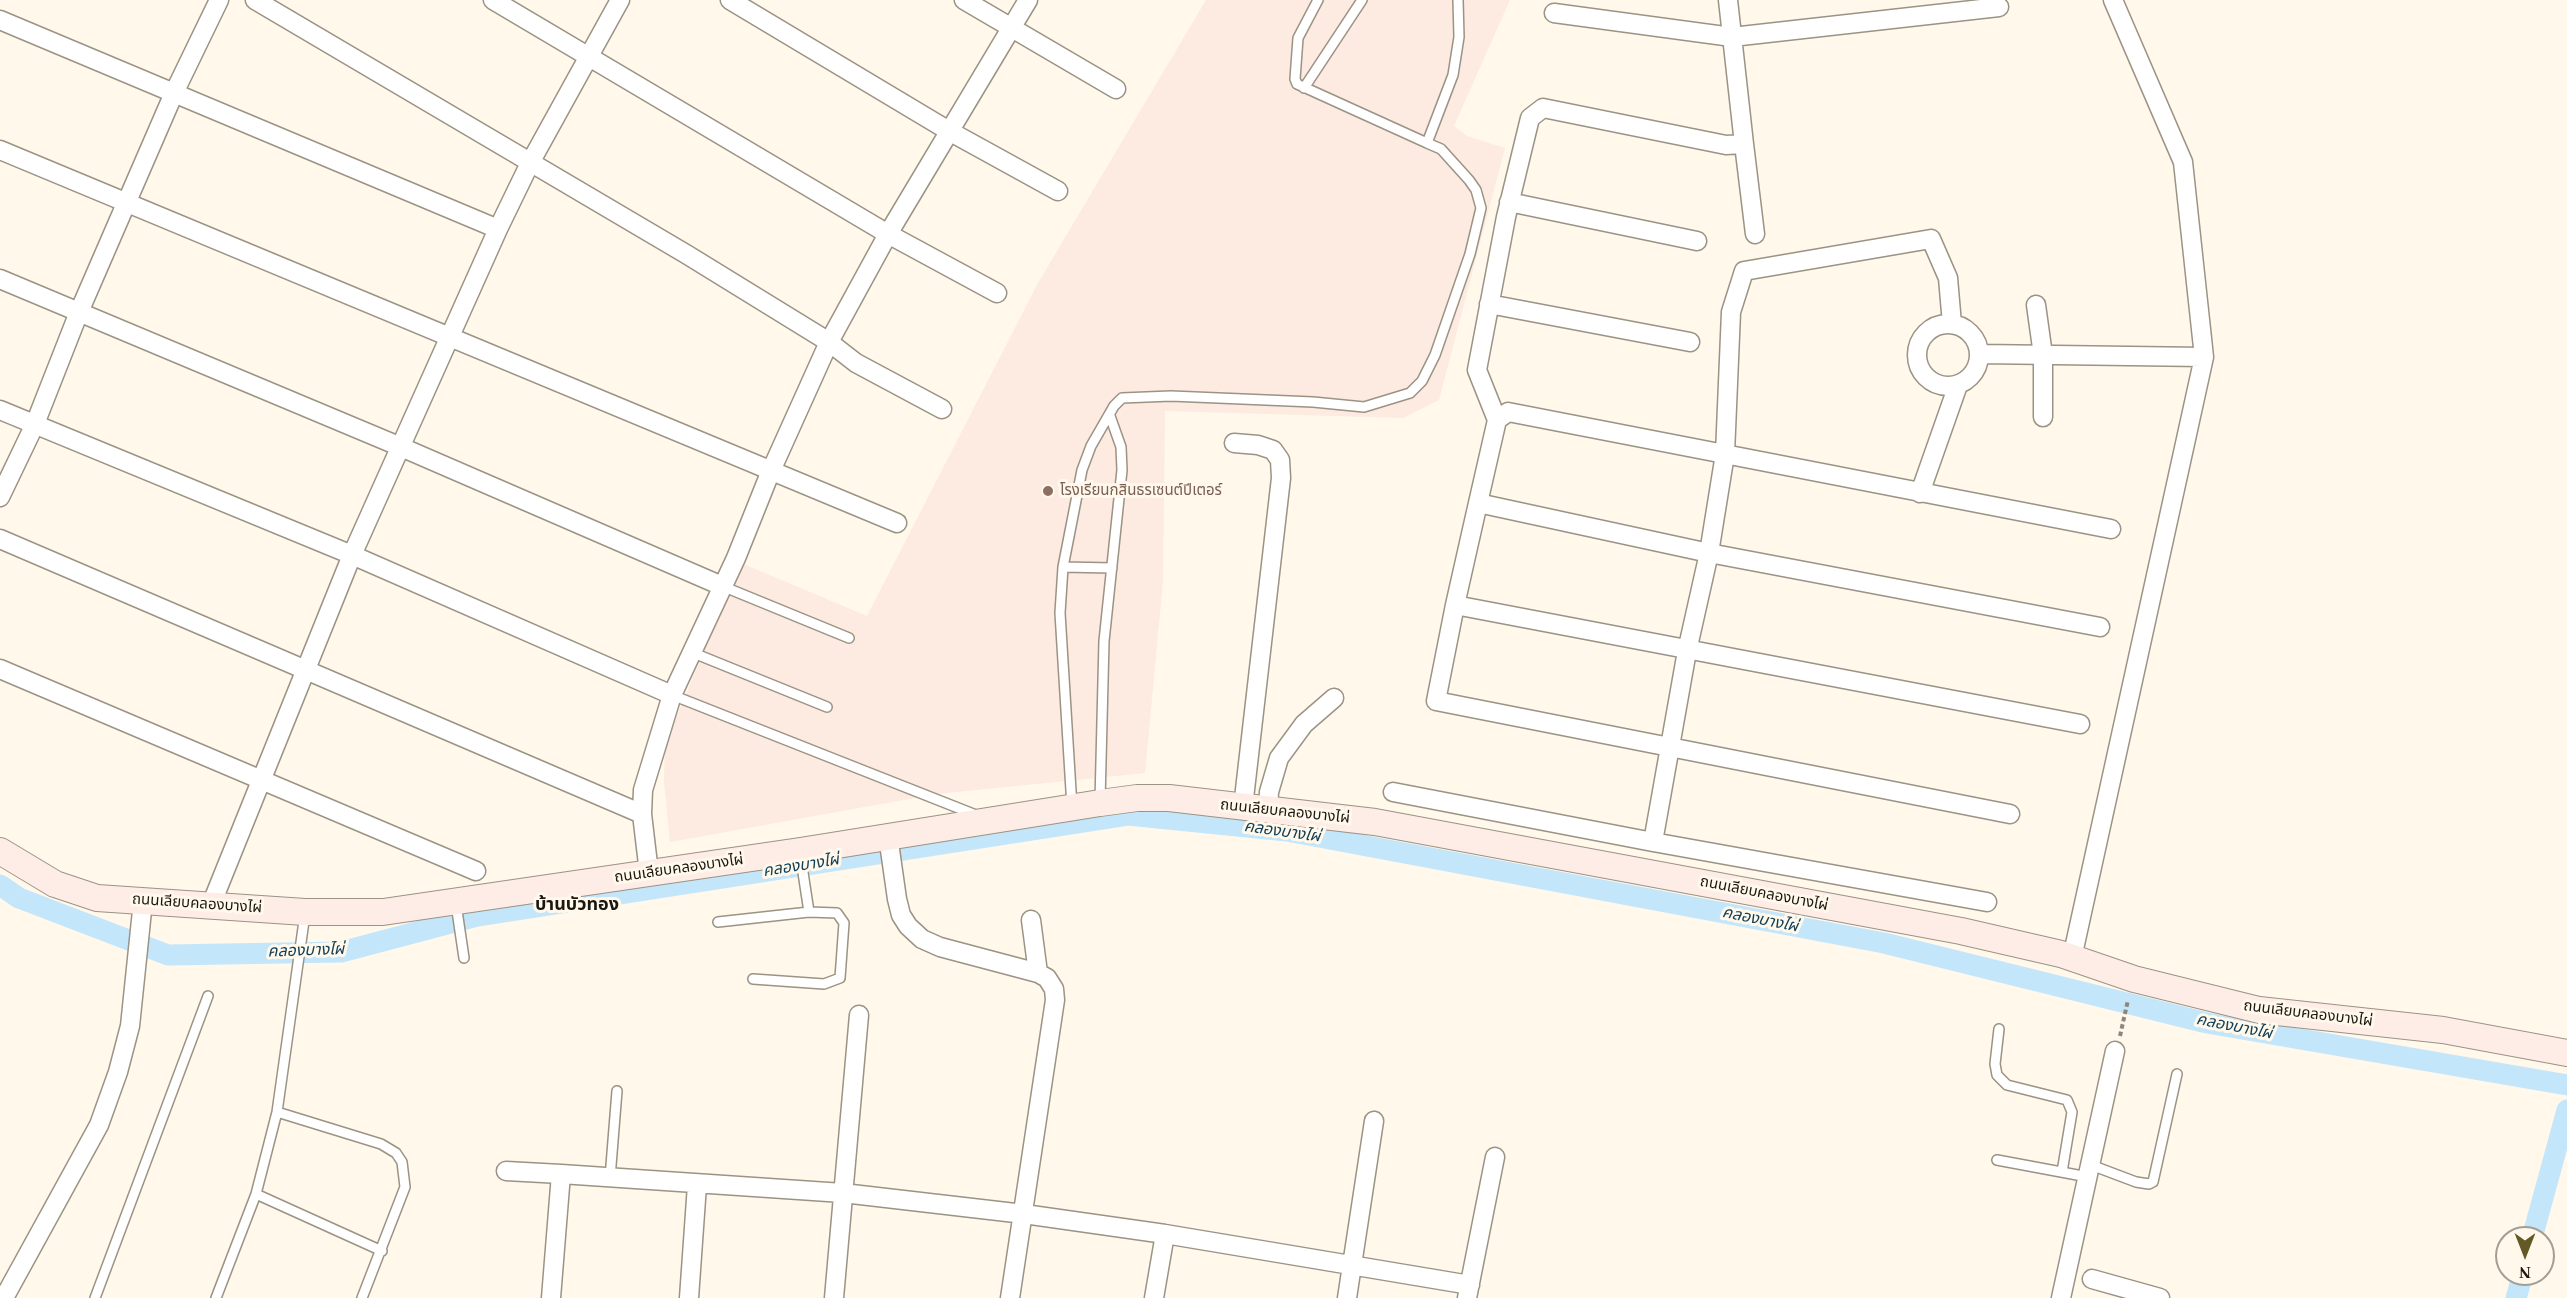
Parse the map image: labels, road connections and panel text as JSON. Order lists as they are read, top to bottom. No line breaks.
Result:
{"streets":{"street":["ถนนเลียบคลองบางไผ่"]},"districts":["บ้านบัวทอง"],"water":["คลองบางไผ่"],"places":["โรงเรียนกสินธรเซนต์ปีเตอร์"],"north":"bottom"}
